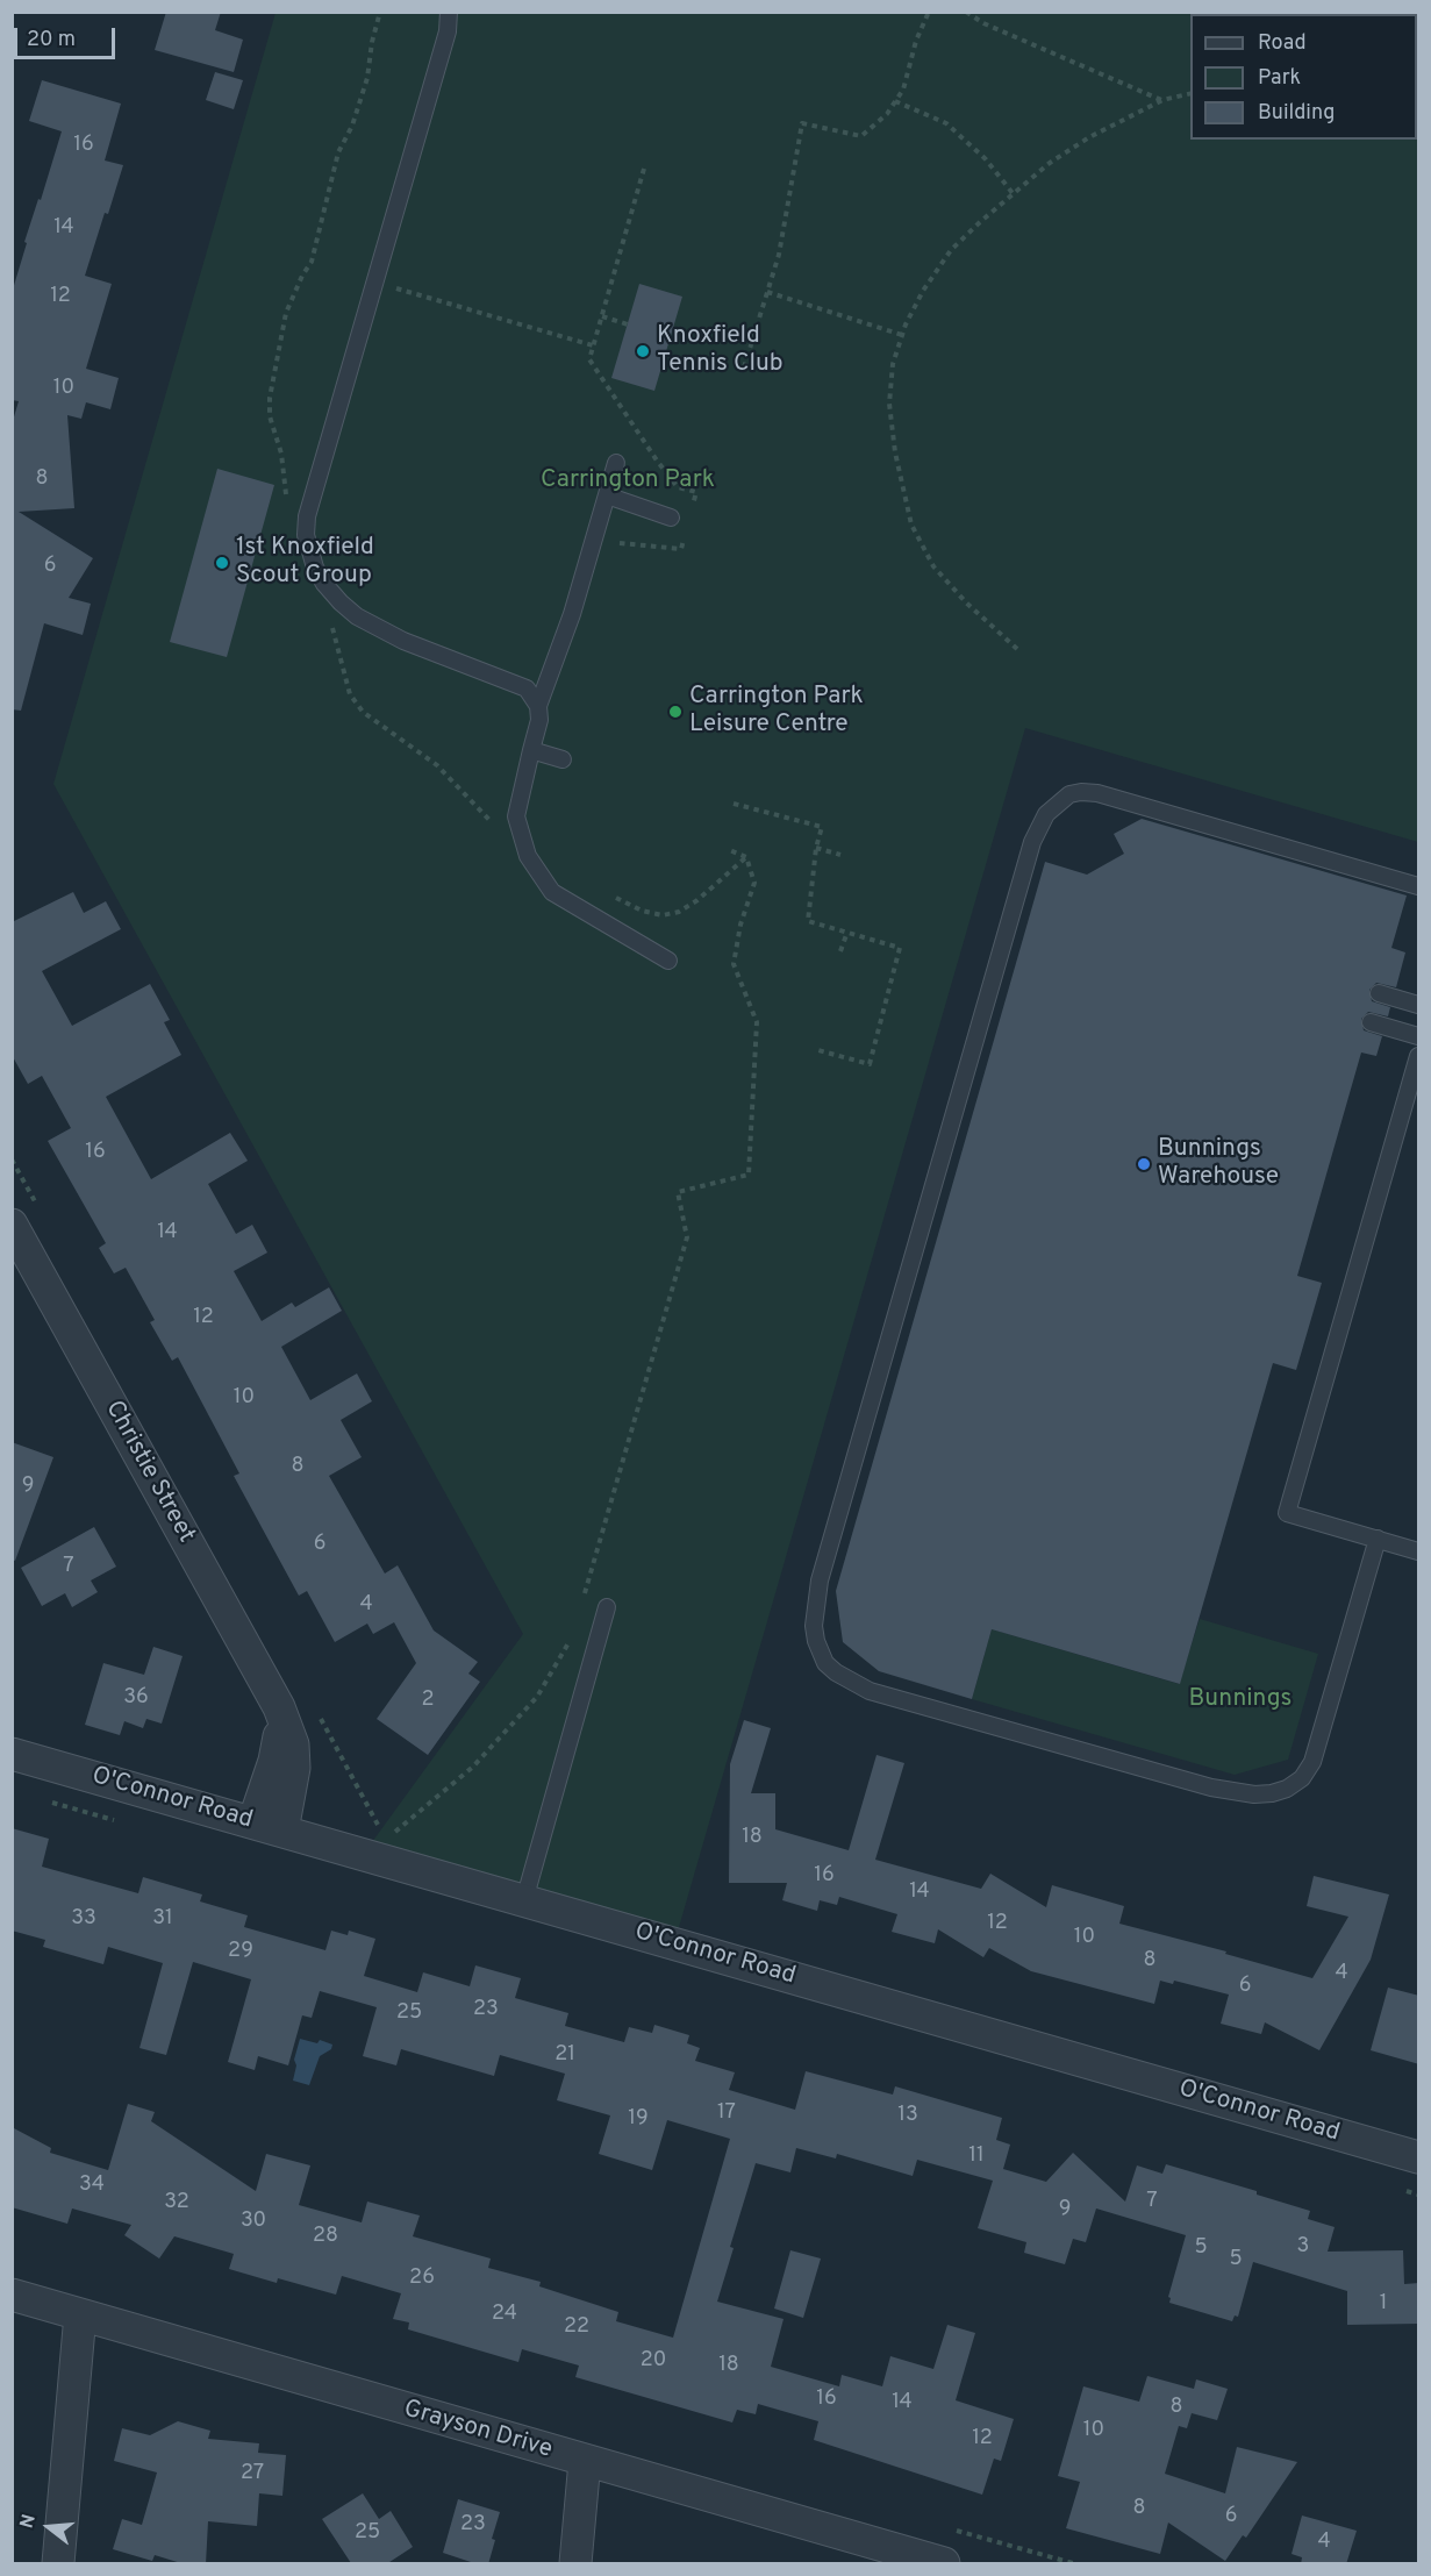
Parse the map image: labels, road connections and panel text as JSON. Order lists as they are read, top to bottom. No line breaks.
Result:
{"streets":{"street":["Christie Street","O'Connor Road","Grayson Drive"]},"crossings":[["Christie Street","O'Connor Road"]],"parks":["Carrington Park","Bunnings"],"places":["Knoxfield Tennis Club","1st Knoxfield Scout Group","Carrington Park Leisure Centre","Bunnings Warehouse"],"house_numbers":["16","14","12","10","8","6","16","14","12","10","8","9","6","7","4","36","2","18","16","14","33","31","12","10","29","8","4","6","23","25","21","17","13","19","11","34","7","32","9","30","28","3","5","5","26","1","24","22","20","18","16","14","8","10","12","27","8","6","23","25","4"],"legend":["Road","Park","Building"],"scale_bar":"20 m","north":"left"}
